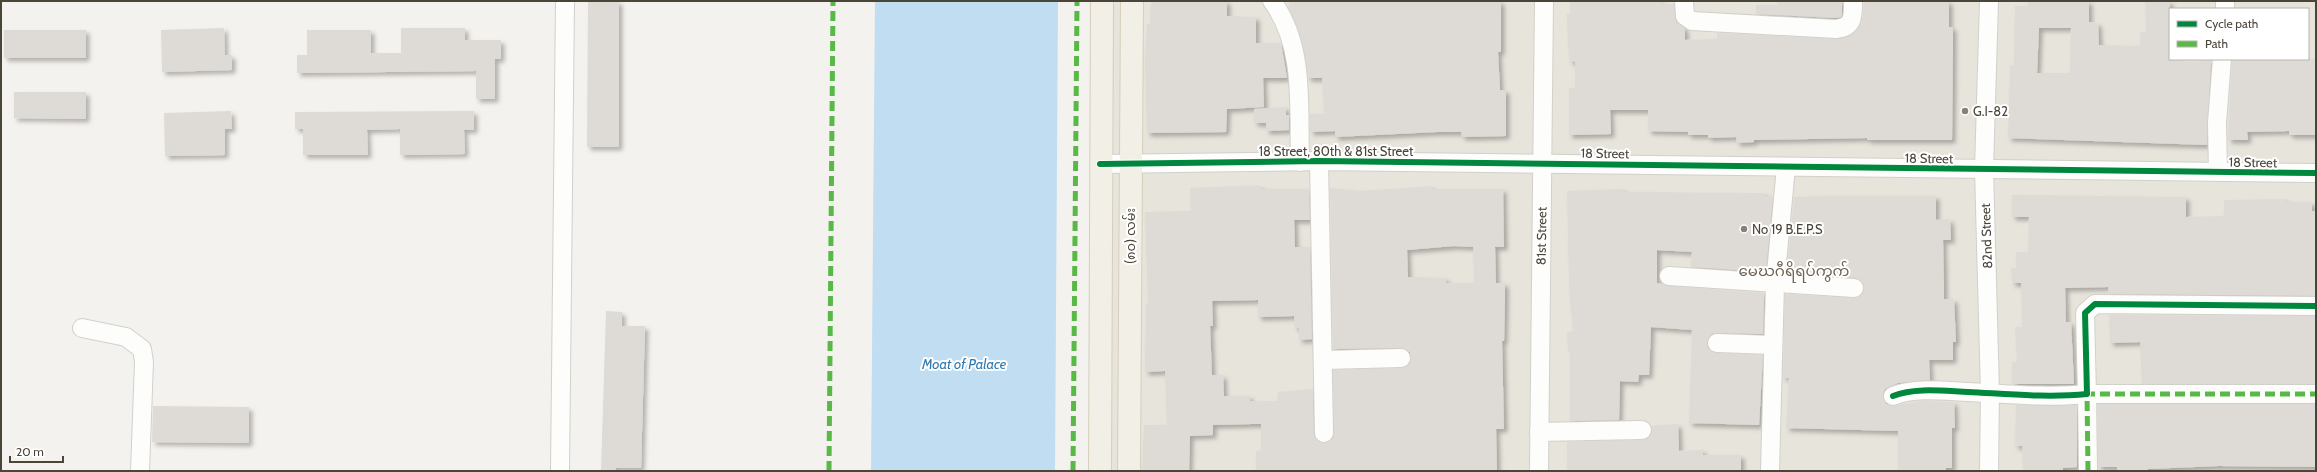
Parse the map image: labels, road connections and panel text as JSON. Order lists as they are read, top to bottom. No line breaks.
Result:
{"streets":{"main road":["(၈၀) လမ်း"],"street":["18 Street, 80th & 81st Street","18 Street","81st Street","82nd Street"]},"crossings":[["18 Street, 80th & 81st Street","18 Street"],["18 Street, 80th & 81st Street","(၈၀) လမ်း"],["18 Street, 80th & 81st Street","81st Street"],["18 Street","81st Street"],["18 Street","82nd Street"]],"districts":["မေဃဂီရိရပ်ကွက်"],"water":["Moat of Palace"],"places":["G.I-82","No 19 B.E.P.S"],"legend":["Cycle path","Path"],"scale_bar":"20 m"}
